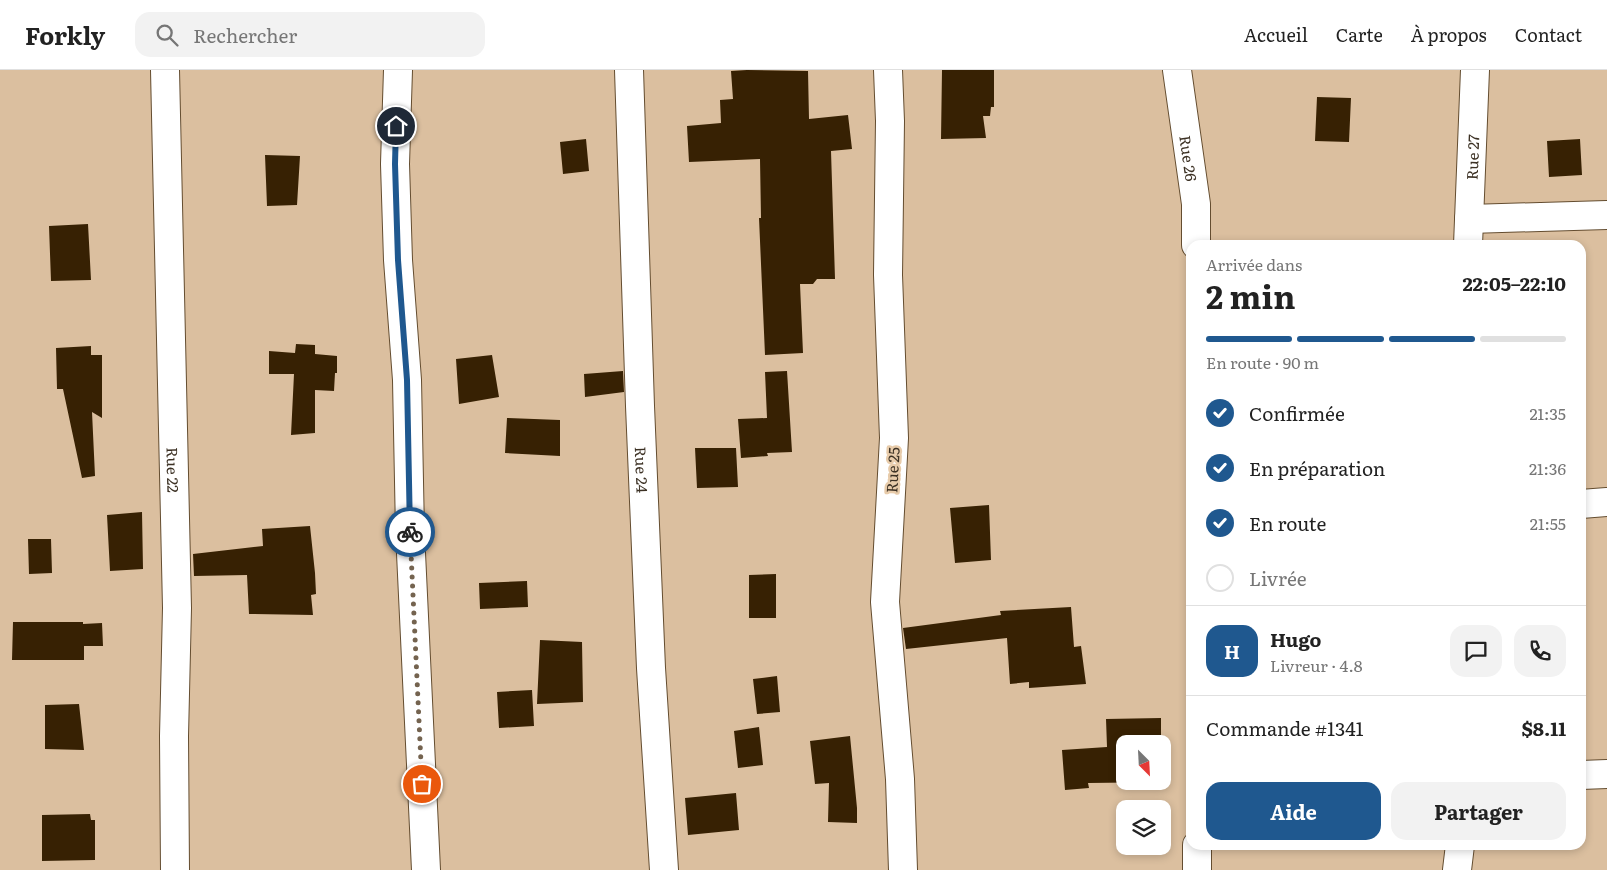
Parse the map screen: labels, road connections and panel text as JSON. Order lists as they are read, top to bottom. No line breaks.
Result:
{"streets":{"street":["Rue 26","Rue 27","Rue 22","Rue 24","Rue 25"]},"north":"bottom right","page":{"header":"Forkly","search":"Rechercher","nav":["Accueil","Carte","À propos","Contact"],"heading":["2 min","Arrivée dans","22:05–22:10"],"panel":["Hugo","Livreur · 4.8","Commande #1341","$8.11"],"bar":"En route · 90 m","list":[["Confirmée","21:35"],["En préparation","21:36"],["En route","21:55"],"Livrée"],"round":"H","buttons":["Aide","Partager"]}}
